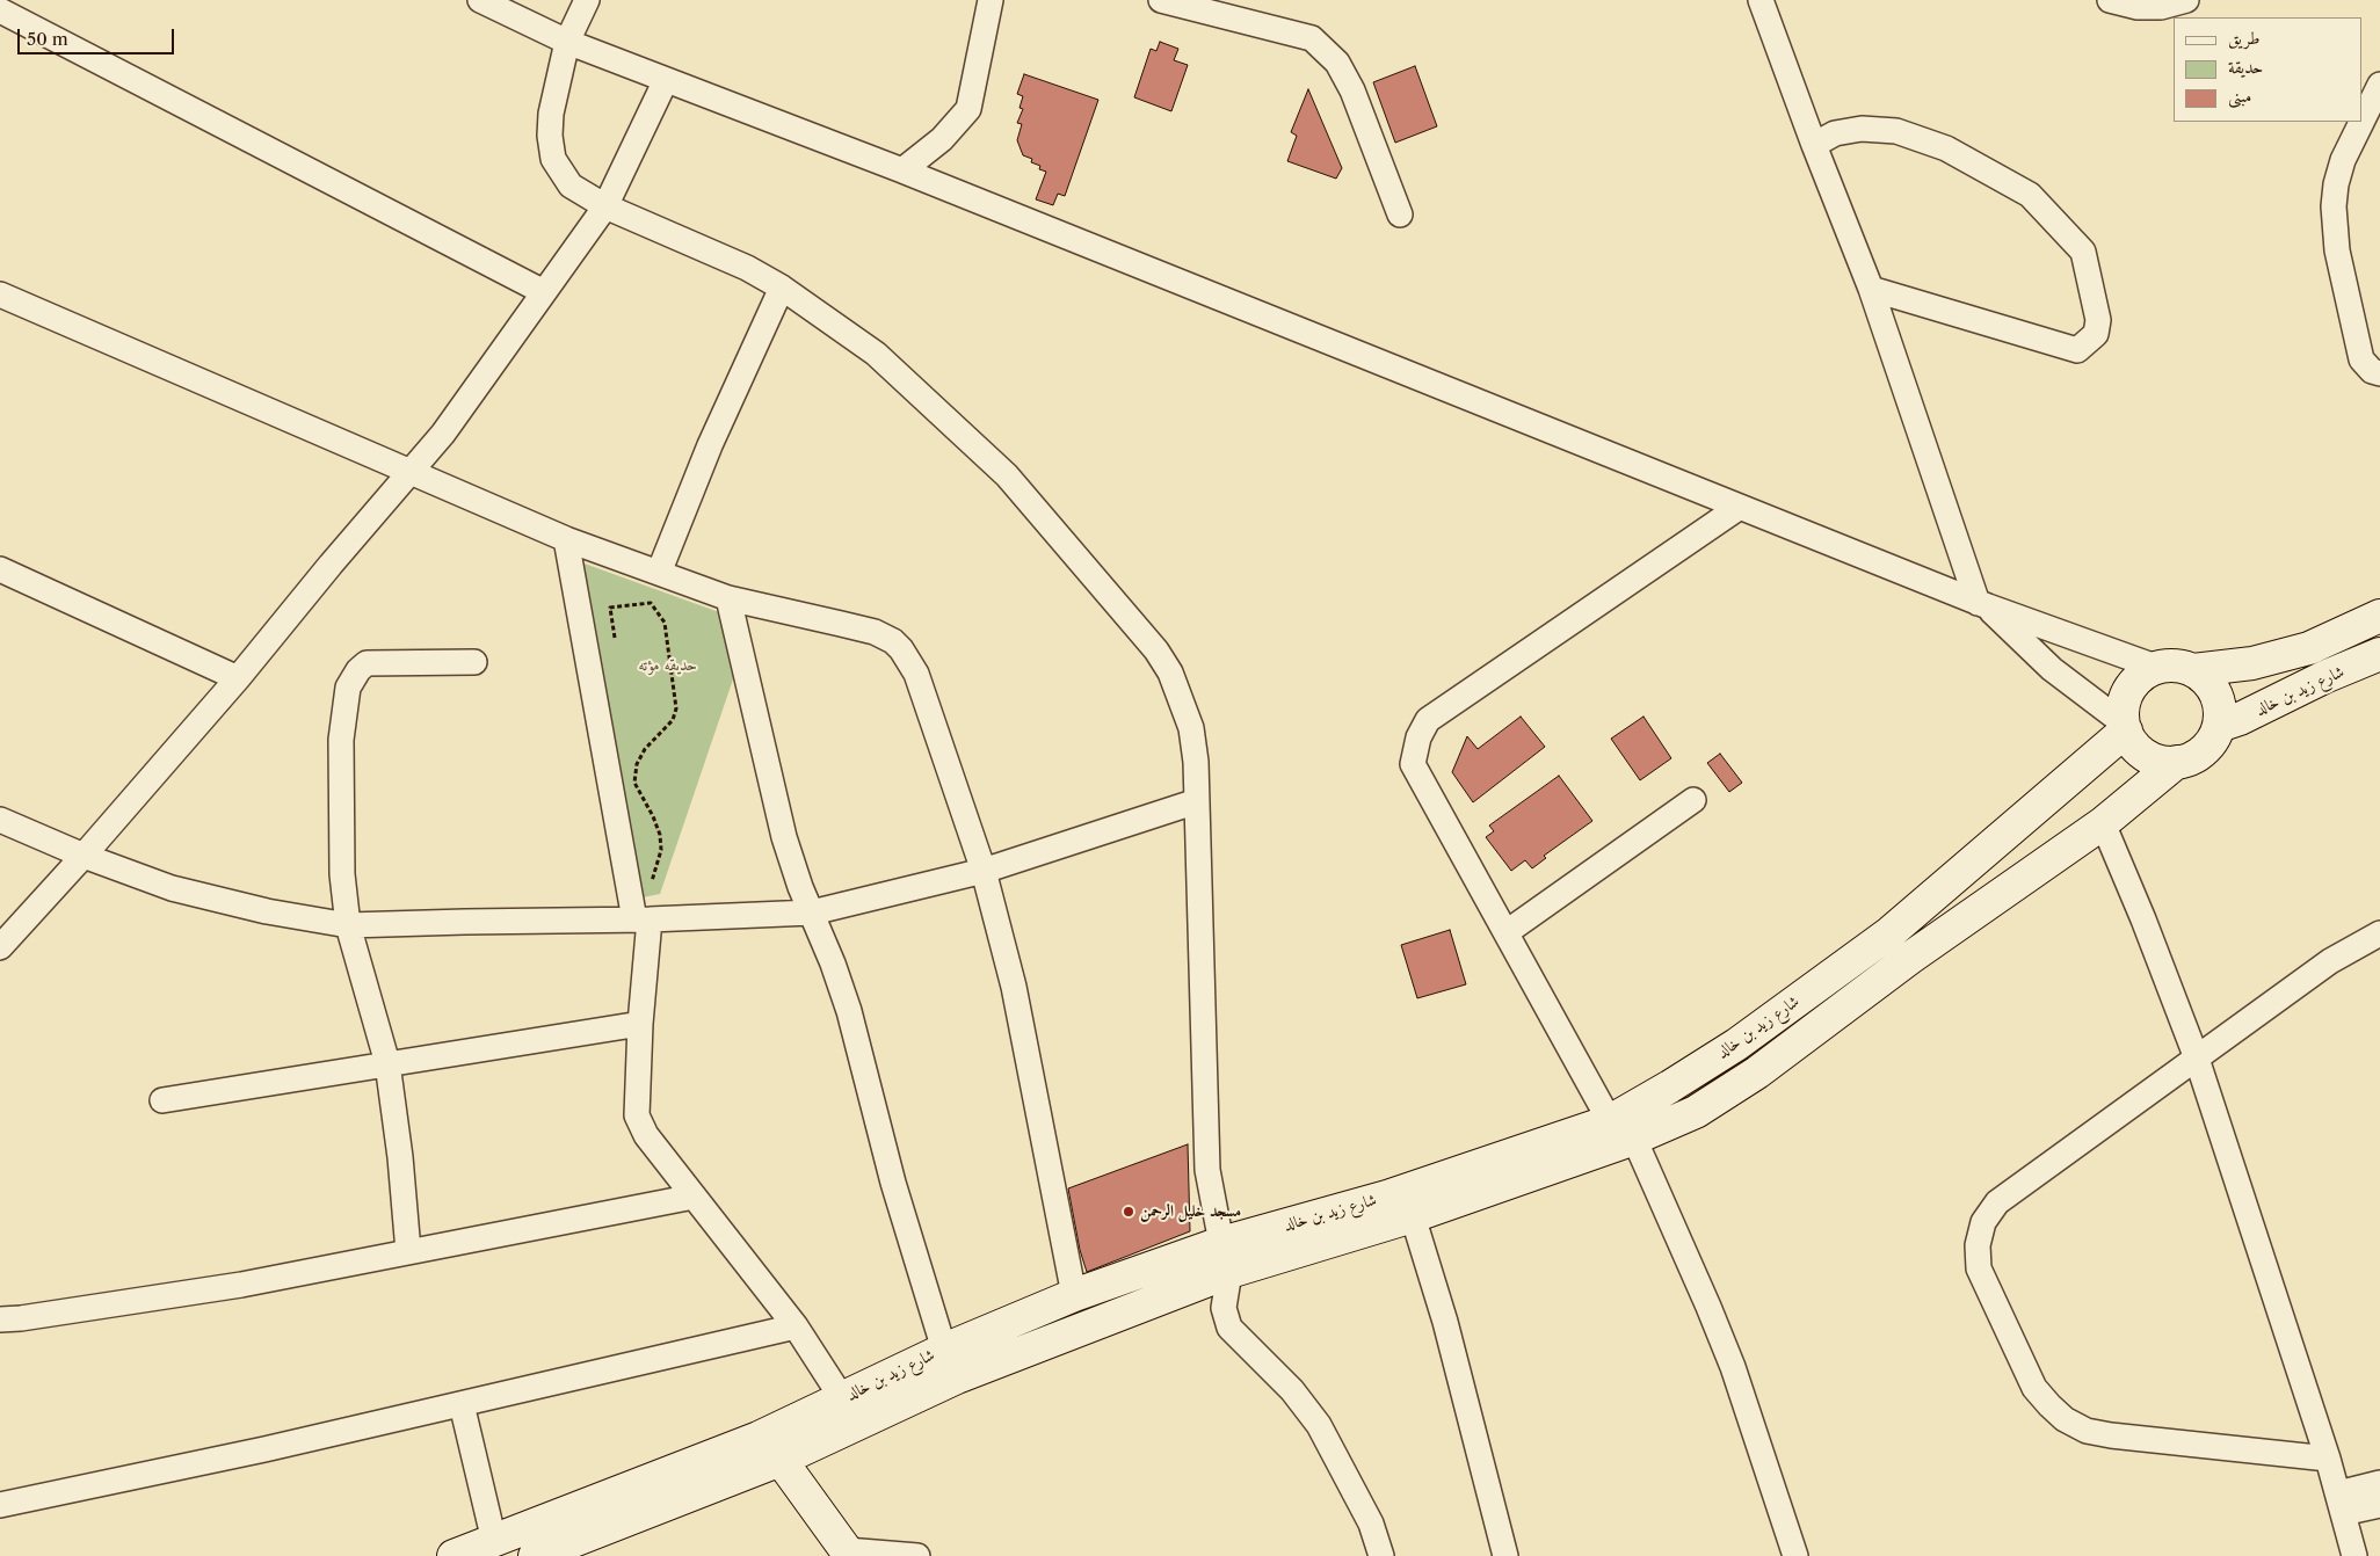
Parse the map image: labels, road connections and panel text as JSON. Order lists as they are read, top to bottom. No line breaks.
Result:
{"streets":{"main road":["شارع زيد بن خالد"]},"parks":["حديقه مؤته"],"places":["مسجد خليل الرحمن"],"legend":["طريق","حديقة","مبنى"],"scale_bar":"50 m"}
